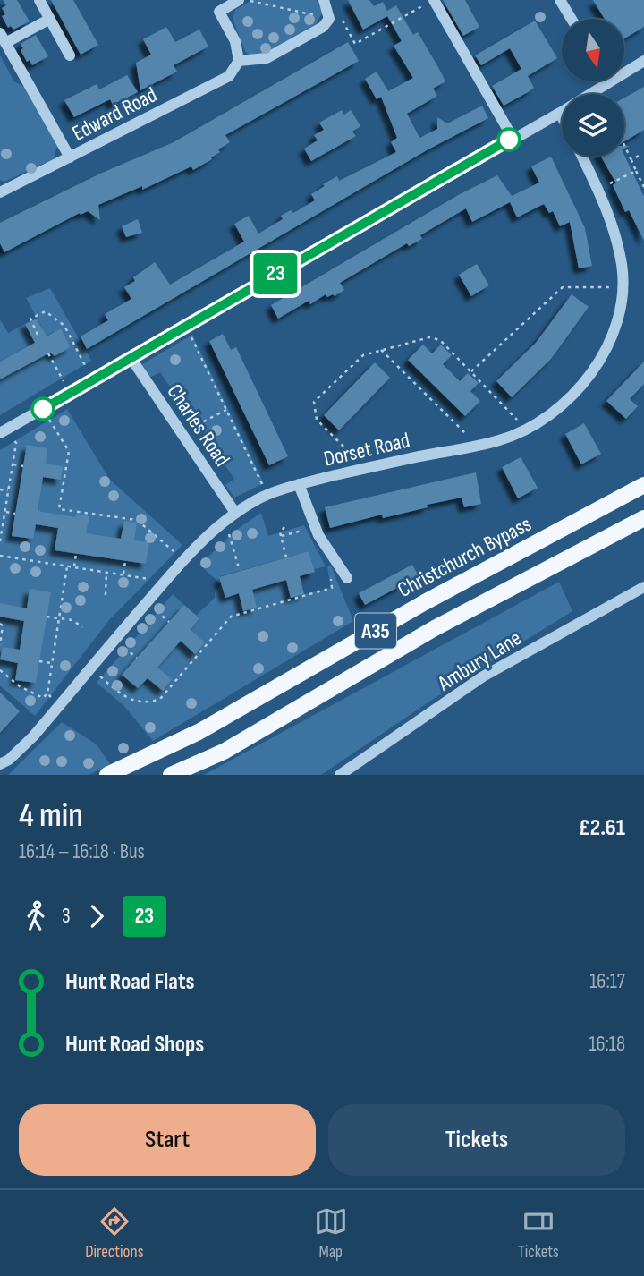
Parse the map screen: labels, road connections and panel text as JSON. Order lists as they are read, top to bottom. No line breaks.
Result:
{"streets":{"main road":["Christchurch Bypass","A35"],"street":["Edward Road","Charles Road","Dorset Road","Ambury Lane"]},"crossings":[["Charles Road","Dorset Road"]],"lines":["bus line 23"],"north":"bottom","page":{"on_map":"23","heading":["4 min","16:14 – 16:18 · Bus","£2.61"],"legs":["3","23"],"list":[{"name":"Hunt Road Flats","value":"16:17"},{"name":"Hunt Road Shops","value":"16:18"}],"buttons":["Start","Tickets"],"tabs":["Directions","Map","Tickets"]}}
